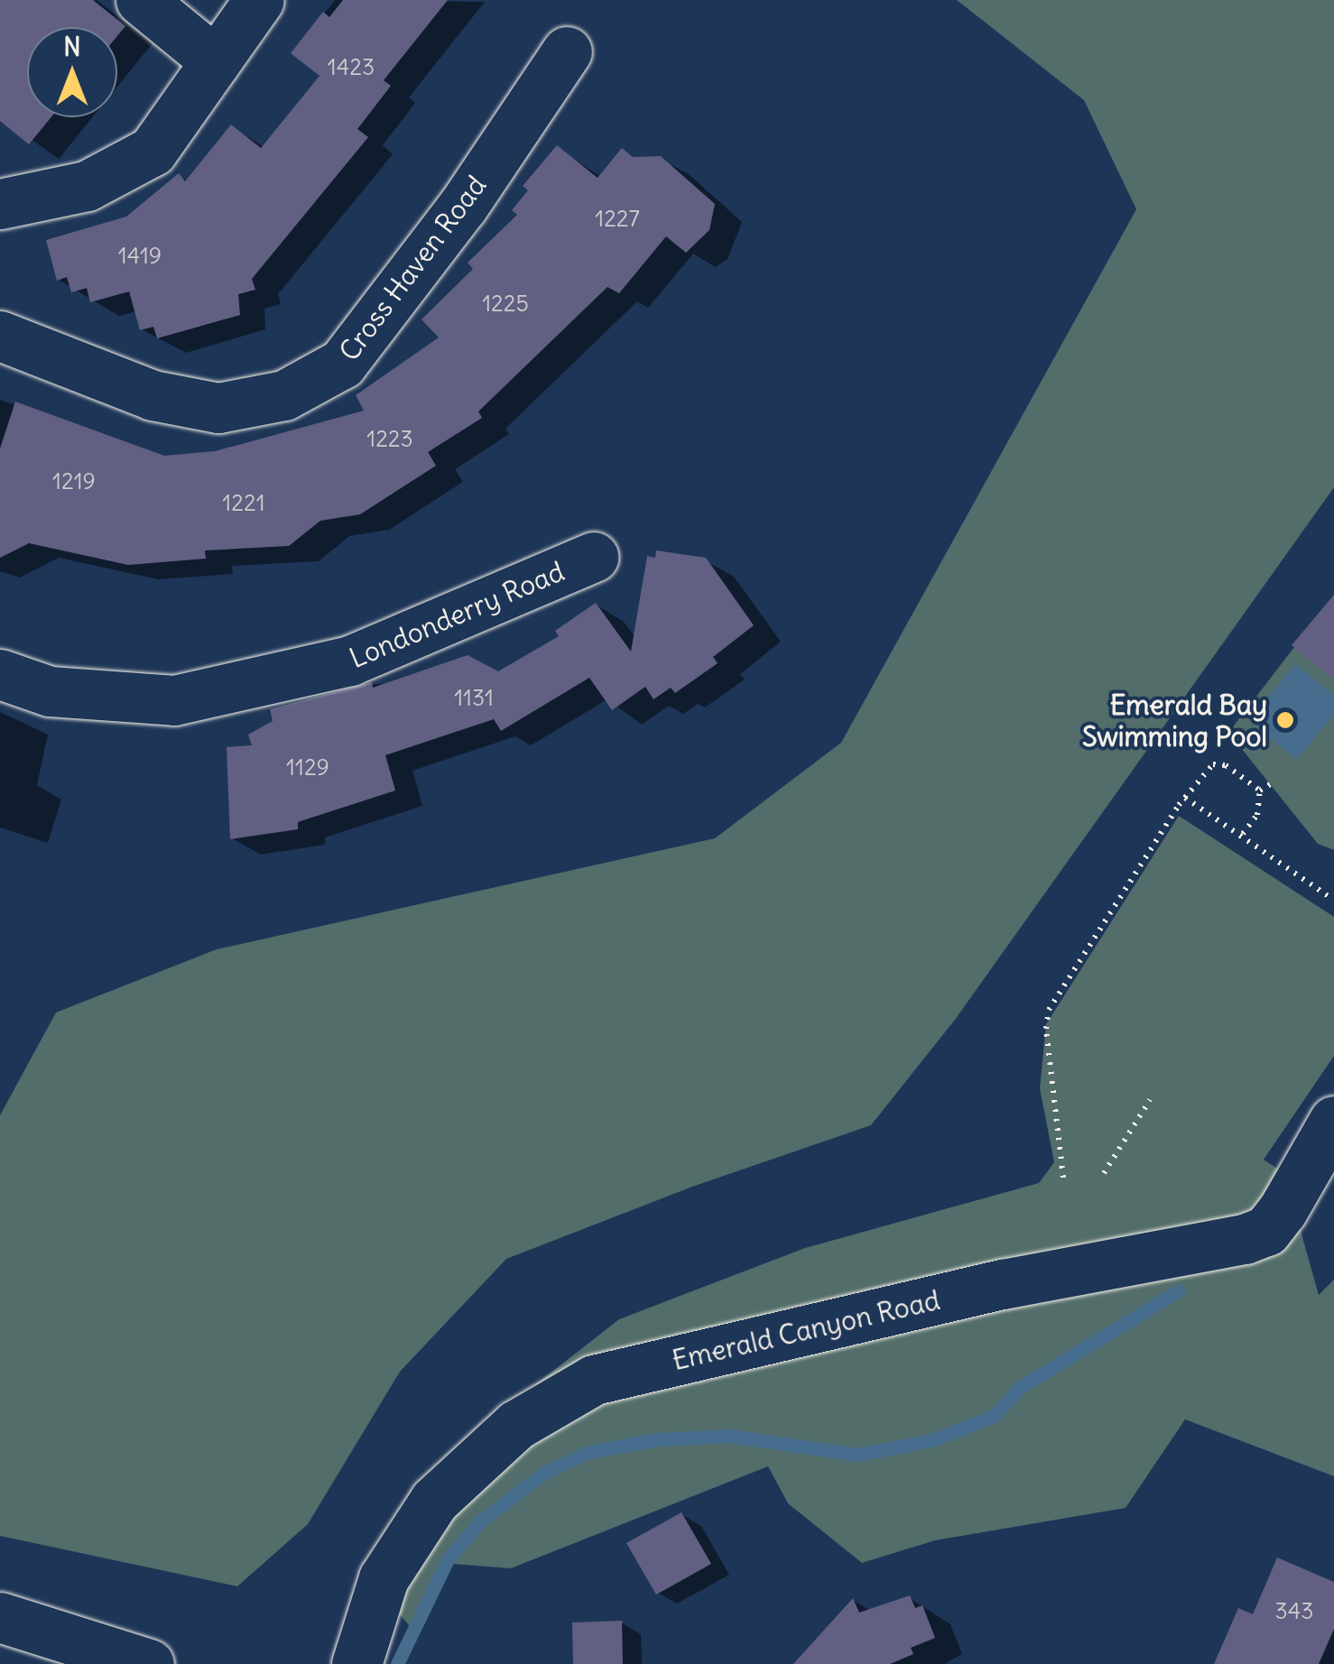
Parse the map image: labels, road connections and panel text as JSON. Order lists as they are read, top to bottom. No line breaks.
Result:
{"streets":{"street":["Cross Haven Road","Londonderry Road","Emerald Canyon Road"]},"places":["Emerald Bay Swimming Pool"],"house_numbers":["1423","1227","1419","1225","1223","1219","1221","1131","1129","343"],"north":"top"}
